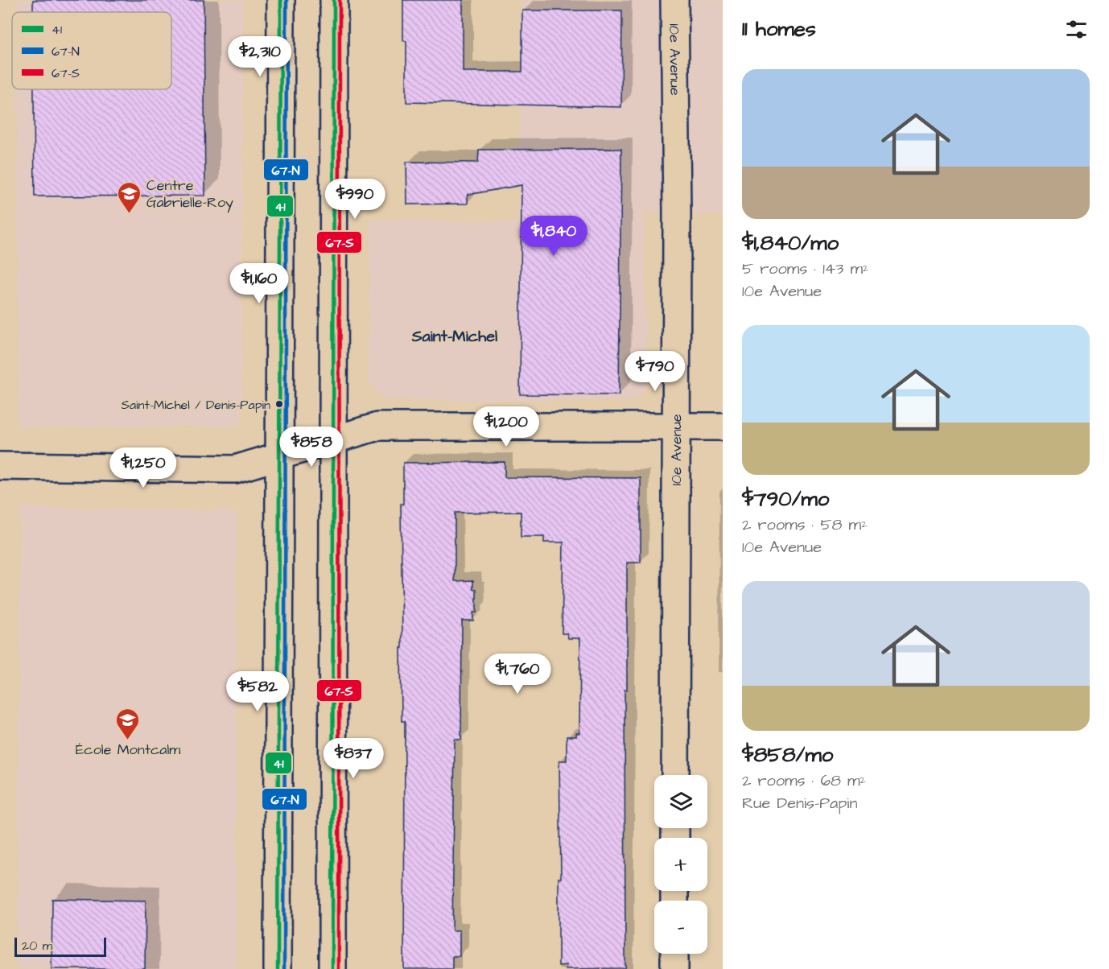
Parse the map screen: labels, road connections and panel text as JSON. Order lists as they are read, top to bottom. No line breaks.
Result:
{"streets":{"main road":["10e Avenue"]},"districts":["Saint-Michel"],"places":{"school or university":["Centre Gabrielle-Roy","École Montcalm"],"other":["Saint-Michel / Denis-Papin"]},"lines":["transit line 41","transit line 67-N","transit line 67-S"],"legend":["41","67-N","67-S"],"scale_bar":"20 m","page":{"heading":"11 homes","price":["$2,310","$990","$1,840","$1,160","$790","$1,200","$858","$1,250","$1,760","$582","$837"],"list":[{"name":"$1,840/mo","note":"5 rooms · 143 m² · 10e Avenue"},{"name":"$790/mo","note":"2 rooms · 58 m² · 10e Avenue"},{"name":"$858/mo","note":"2 rooms · 68 m² · Rue Denis-Papin"}],"map_buttons":["+","−"],"scale":"20 m"}}
